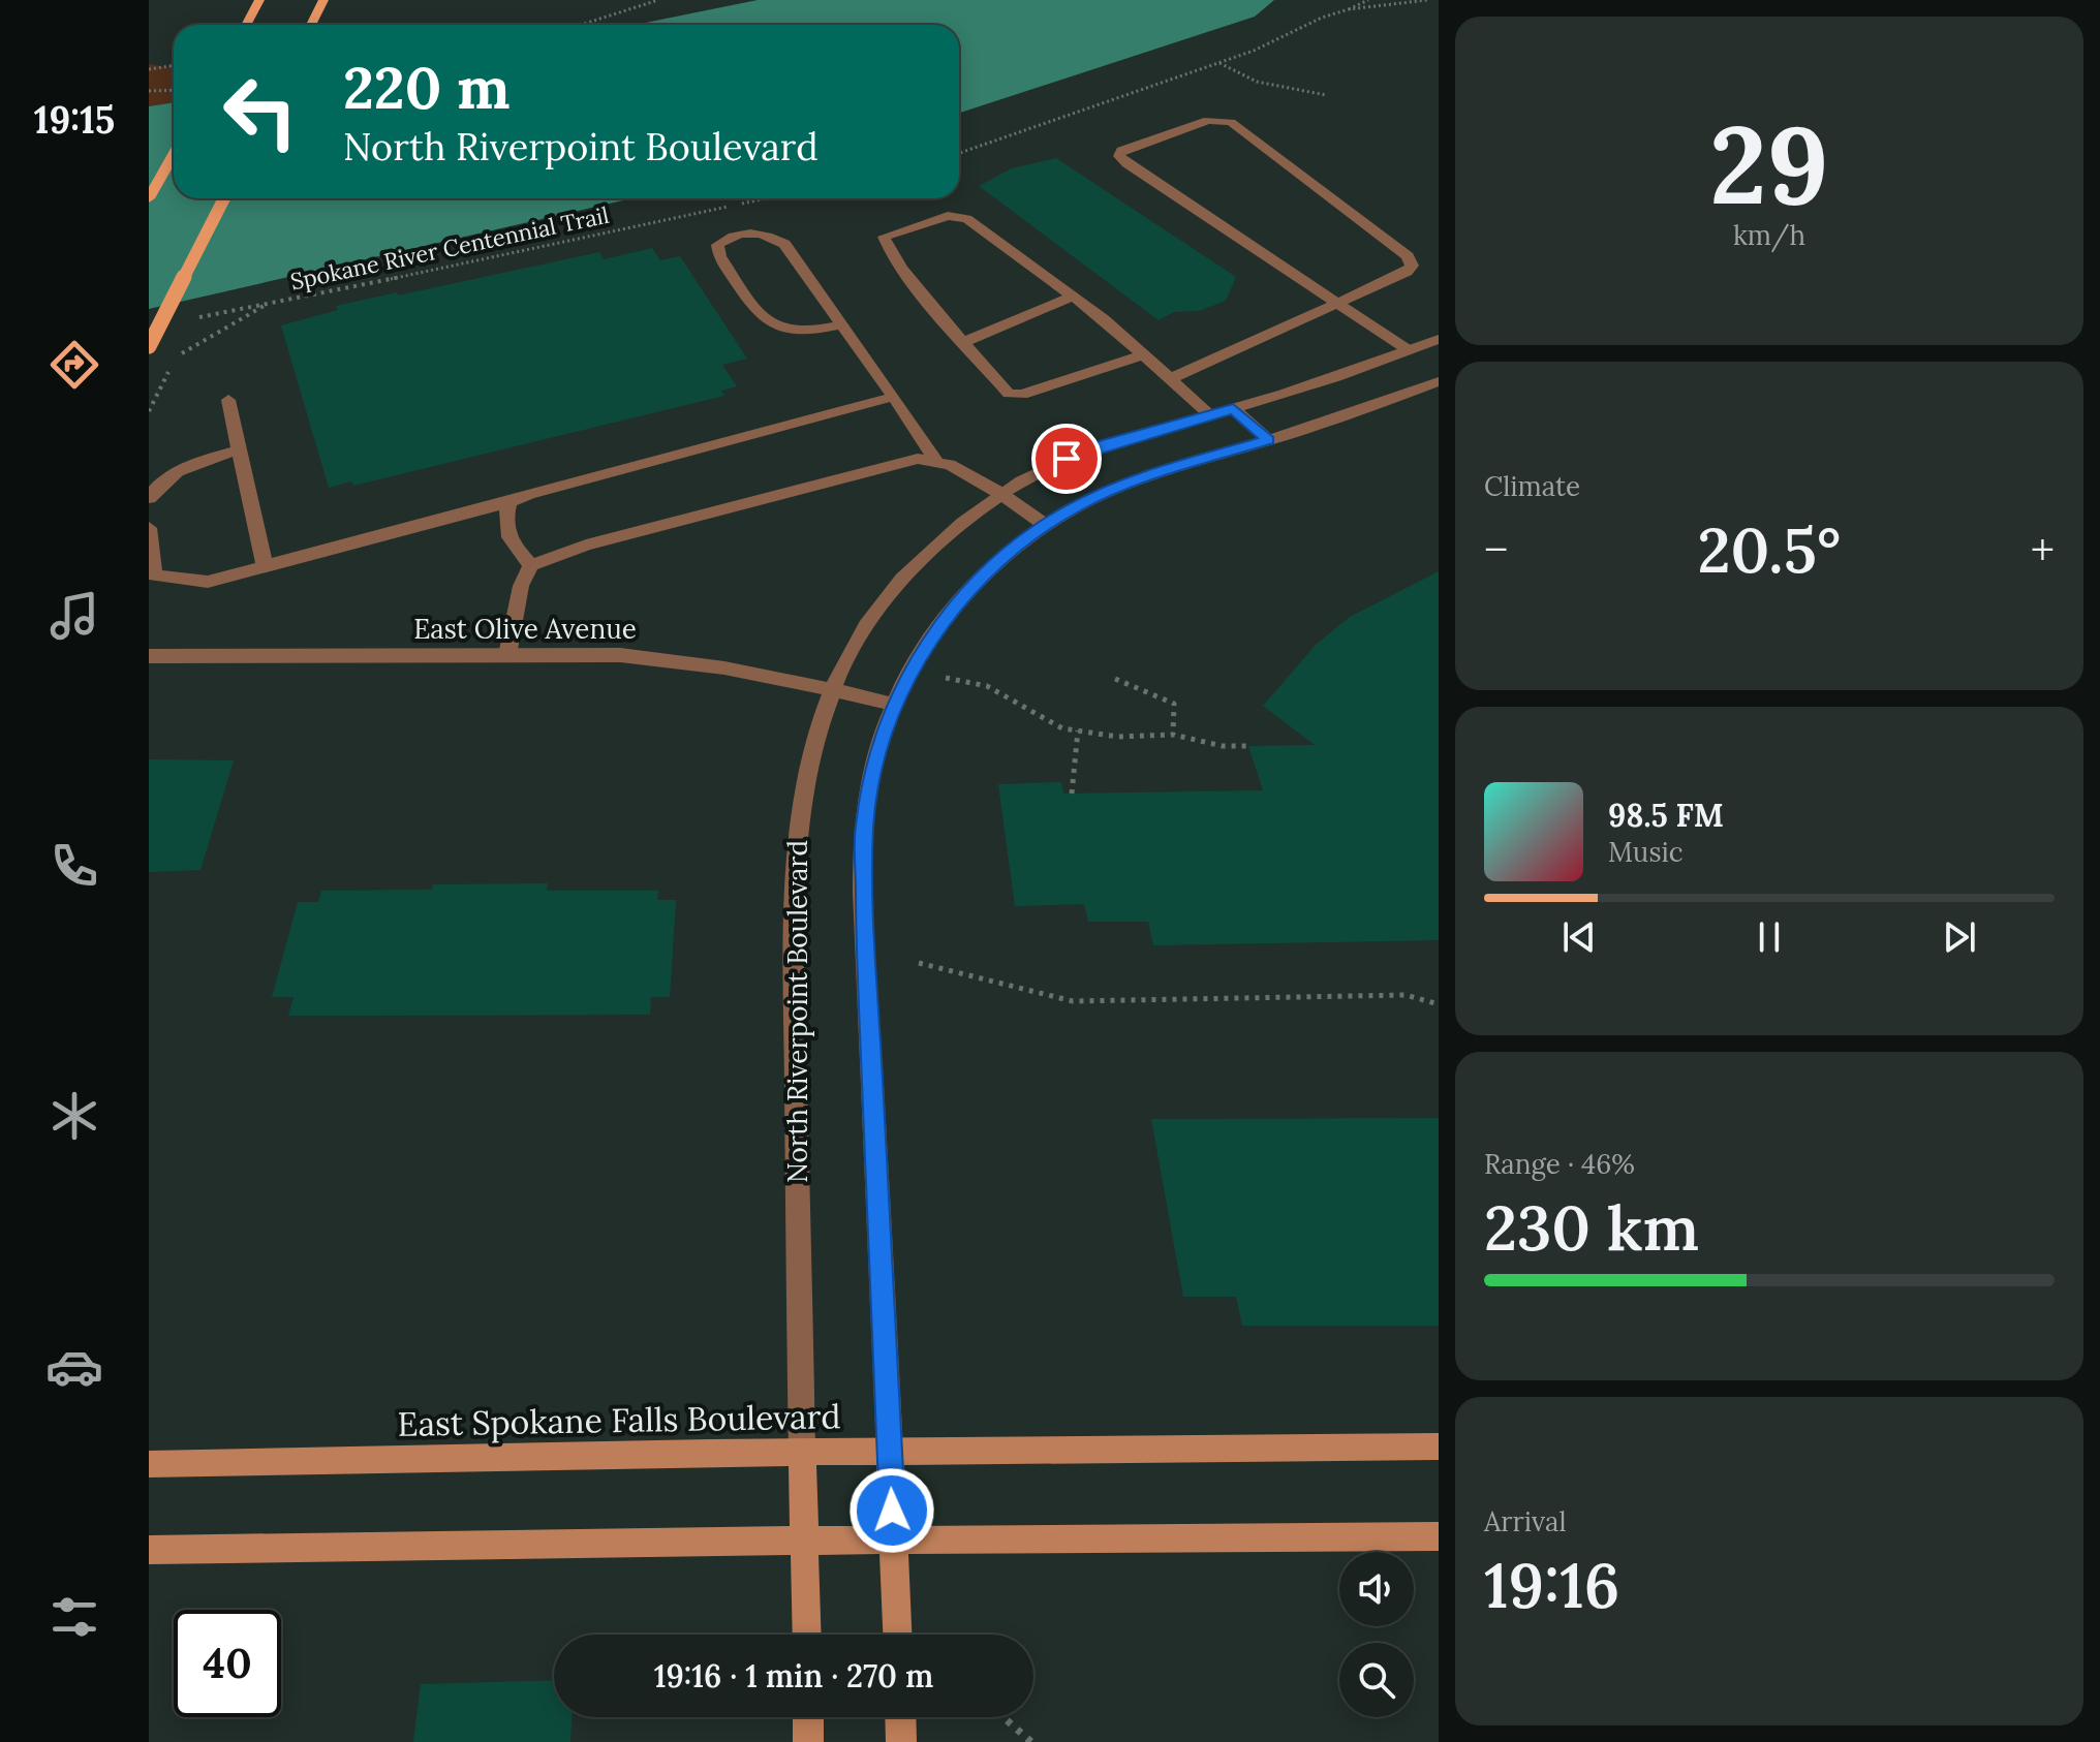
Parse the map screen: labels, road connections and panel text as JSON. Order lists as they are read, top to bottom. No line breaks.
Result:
{"streets":{"main road":["East Spokane Falls Boulevard"],"street":["East Olive Avenue","North Riverpoint Boulevard"],"path":["Spokane River Centennial Trail"]},"crossings":[["East Olive Avenue","North Riverpoint Boulevard"],["North Riverpoint Boulevard","East Spokane Falls Boulevard"]],"page":{"tabs":"19:15","tile":[["29","km/h"],"Climate",["Range · 46%","230 km"],["Arrival","19:16"]],"turn":["220 m","North Riverpoint Boulevard"],"heat":["−","20.5°","+"],"song":["98.5 FM","Music"],"limit":"40","trip":"19:16 · 1 min · 270 m"}}
